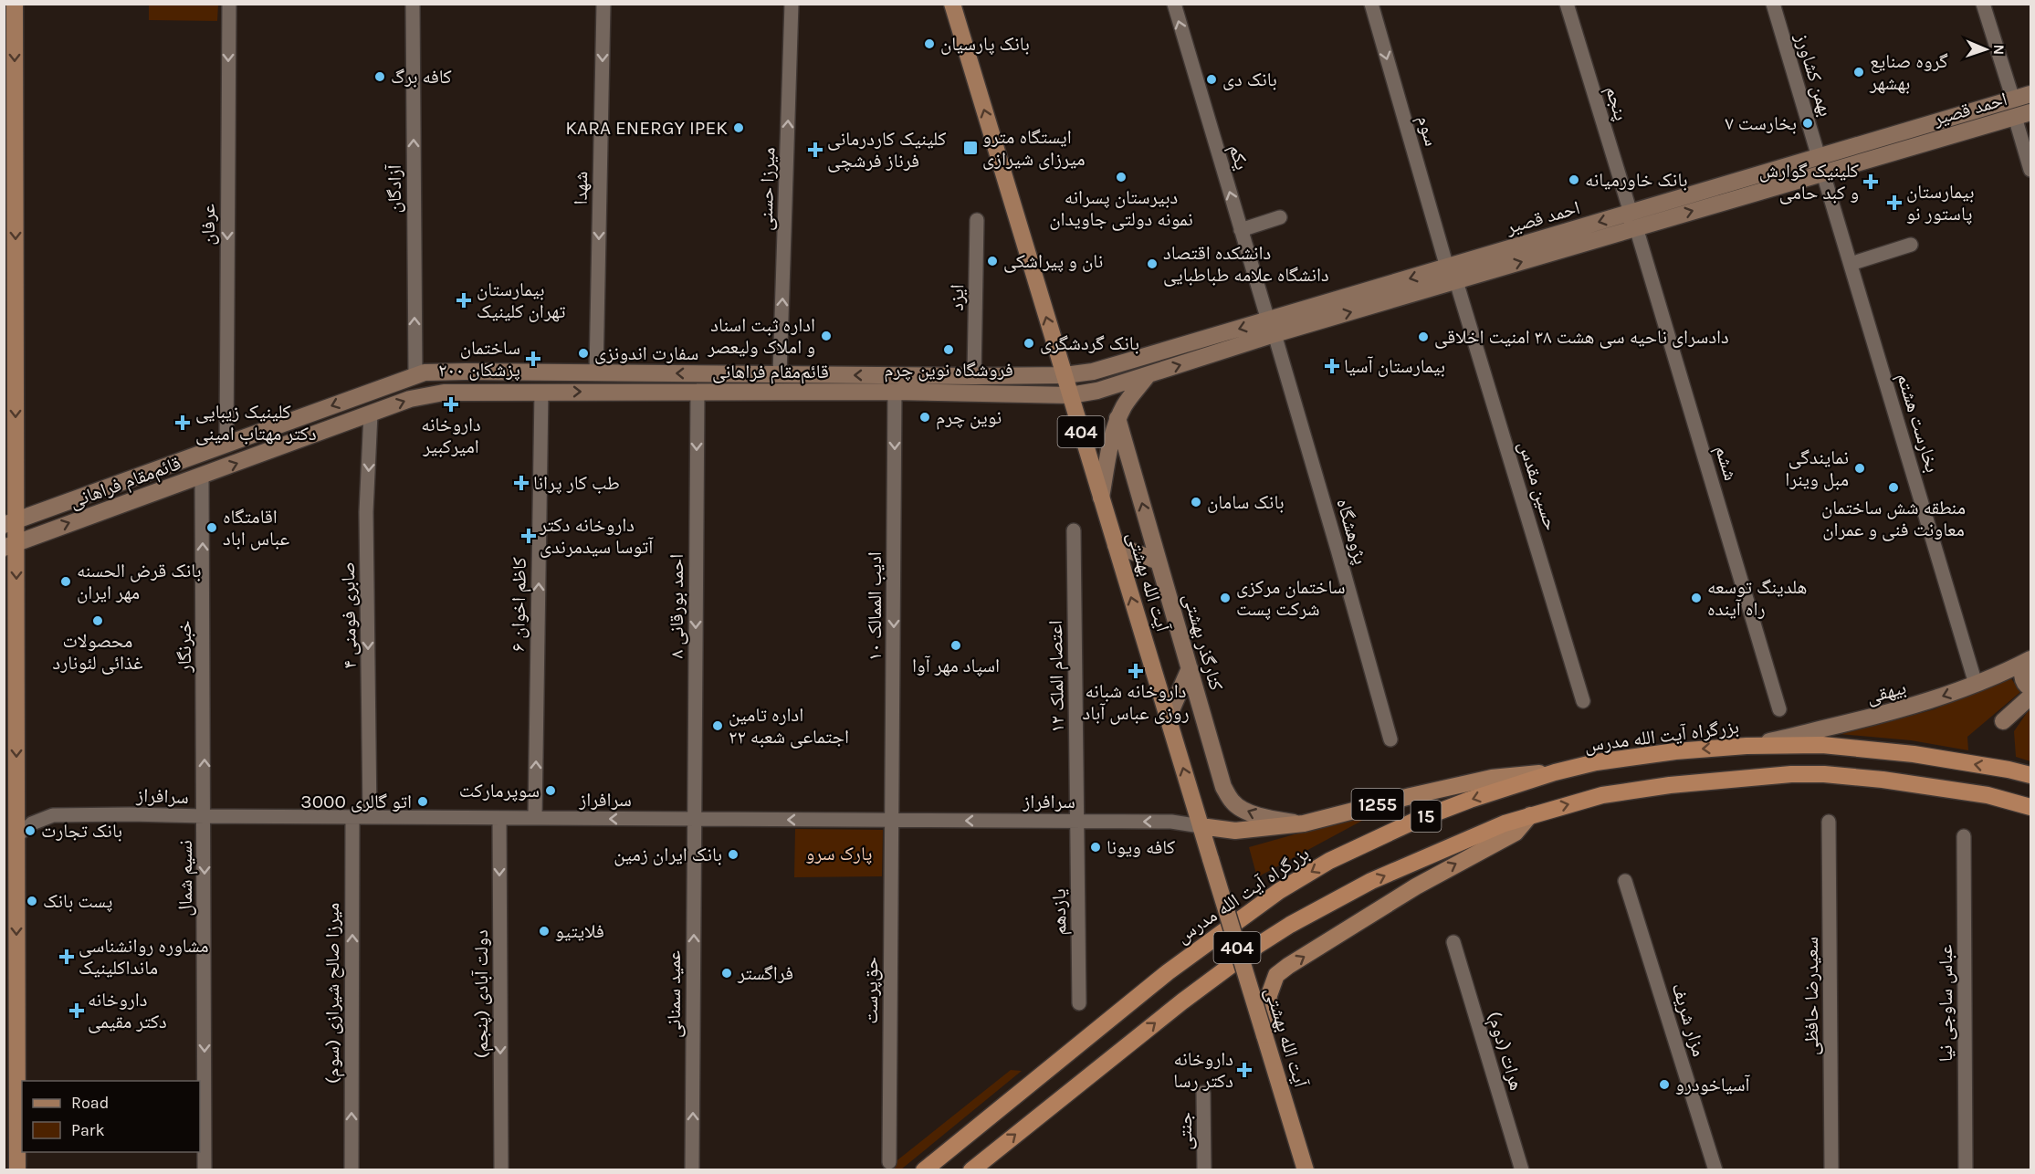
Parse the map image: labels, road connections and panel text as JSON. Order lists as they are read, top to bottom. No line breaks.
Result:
{"streets":{"highway":["بزرگراه آیت الله مدرس","15"],"main road":["احمد قصیر","قائم‌مقام فراهانی","404","آیت الله بهشتی","کنارگذر بهشتی","بیهقی","1255"],"street":["بهمن کشاورز","پنجم","سوم","یکم","شهدا","آزادگان","میرزا حسنی","عرفان","ایزد","بخارست هشتم","ششم","حسین مقدس","پژوهشگاه","کاظم اخوان ۶","احمد بورقانی ۸","ادیب الممالک ۱۰","صابری فومنی ۴","خبرنگار","اعتصام الملک ۱۲","سرافراز","نسیم شمال","یازدهم","حق‌پرست","میرزا صالح شیرازی (سوم)","دولت آبادی (پنجم)","عمید سمنانی","سعیدرضا حافظی","عباس ساوجی نیا","مزار شریف","هرات (دوم)","جنتی"]},"crossings":[["بهمن کشاورز","احمد قصیر"],["پنجم","احمد قصیر"],["پنجم","ششم"],["احمد قصیر","سوم"],["احمد قصیر","یکم"],["احمد قصیر","قائم‌مقام فراهانی"],["احمد قصیر","بخارست هشتم"],["احمد قصیر","ششم"],["احمد قصیر","حسین مقدس"],["احمد قصیر","پژوهشگاه"],["احمد قصیر","آیت الله بهشتی"],["سوم","حسین مقدس"],["یکم","پژوهشگاه"],["شهدا","قائم‌مقام فراهانی"],["آزادگان","قائم‌مقام فراهانی"],["میرزا حسنی","قائم‌مقام فراهانی"],["عرفان","قائم‌مقام فراهانی"],["ایزد","قائم‌مقام فراهانی"],["قائم‌مقام فراهانی","آیت الله بهشتی"],["قائم‌مقام فراهانی","کاظم اخوان ۶"],["قائم‌مقام فراهانی","احمد بورقانی ۸"],["قائم‌مقام فراهانی","ادیب الممالک ۱۰"],["قائم‌مقام فراهانی","صابری فومنی ۴"],["قائم‌مقام فراهانی","خبرنگار"],["بخارست هشتم","بیهقی"],["آیت الله بهشتی","سرافراز"],["آیت الله بهشتی","1255"],["کاظم اخوان ۶","سرافراز"],["احمد بورقانی ۸","سرافراز"],["احمد بورقانی ۸","عمید سمنانی"],["ادیب الممالک ۱۰","سرافراز"],["ادیب الممالک ۱۰","حق‌پرست"],["صابری فومنی ۴","سرافراز"],["کنارگذر بهشتی","1255"],["خبرنگار","سرافراز"],["خبرنگار","نسیم شمال"],["اعتصام الملک ۱۲","سرافراز"],["اعتصام الملک ۱۲","یازدهم"],["بیهقی","بزرگراه آیت الله مدرس"],["بزرگراه آیت الله مدرس","1255"],["سرافراز","1255"],["سرافراز","نسیم شمال"],["سرافراز","یازدهم"],["سرافراز","حق‌پرست"],["سرافراز","میرزا صالح شیرازی (سوم)"],["سرافراز","دولت آبادی (پنجم)"],["سرافراز","عمید سمنانی"]],"one_way":["سوم","یکم","شهدا","آزادگان","میرزا حسنی","عرفان","آیت الله بهشتی","کاظم اخوان ۶","احمد بورقانی ۸","ادیب الممالک ۱۰","صابری فومنی ۴","کنارگذر بهشتی","خبرنگار","بیهقی","سرافراز","نسیم شمال","میرزا صالح شیرازی (سوم)","دولت آبادی (پنجم)","عمید سمنانی"],"parks":["پارک سرو"],"places":{"other":["بانک پارسیان","گروه صنایع بهشهر","کافه برگ","بانک دی","بخارست ۷","KARA ENERGY IPEK","دبيرستان پسرانه نمونه دولتی جاويدان","بانک خاورمیانه","نان و پیراشکی","دانشکده اقتصاد دانشگاه علامه طباطبایی","اداره ثبت اسناد و املاک ولیعصر","دادسرای ناحیه سی هشت ۳۸ امنیت اخلاقی","بانک گردشگری","فروشگاه نوین چرم","سفارت اندونزی","نوین چرم","نمایندگی مبل وینرا","منطقه شش ساختمان معاونت فنی و عمران","بانک سامان","اقامتگاه عباس اباد","بانک قرض الحسنه مهر ایران","ساختمان مرکزی شرکت پست","هلدینگ توسعه راه آینده","محصولات غذائی لئونارد","اسپاد مهر آوا","اداره تامین اجتماعی شعبه ۲۲","سوپرمارکت","اتو گالری 3000","بانک تجارت","کافه ویونا","بانک ایران زمین","پست بانک","فلایتیو","فراگستر","آسیاخودرو"],"transit":["ایستگاه مترو میرزای شیرازی"],"health":["کلینیک کاردرمانی فرناز فرشچی","کلینیک گوارش و کبد حامی","بیمارستان پاستور نو","بیمارستان تهران کلینیک","ساختمان پزشکان ۲۰۰","بیمارستان آسیا","داروخانه امیرکبیر","کلینیک زیبایی دکتر مهتاب امینی","طب کار پرانا","داروخانه دکتر آتوسا سیدمرندی","داروخانه شبانه روزی عباس آباد","مشاوره روانشناسی مانداکلینیک","داروخانه دکتر مقیمی","داروخانه دکتر رسا"]},"legend":["Road","Park"],"north":"right"}
